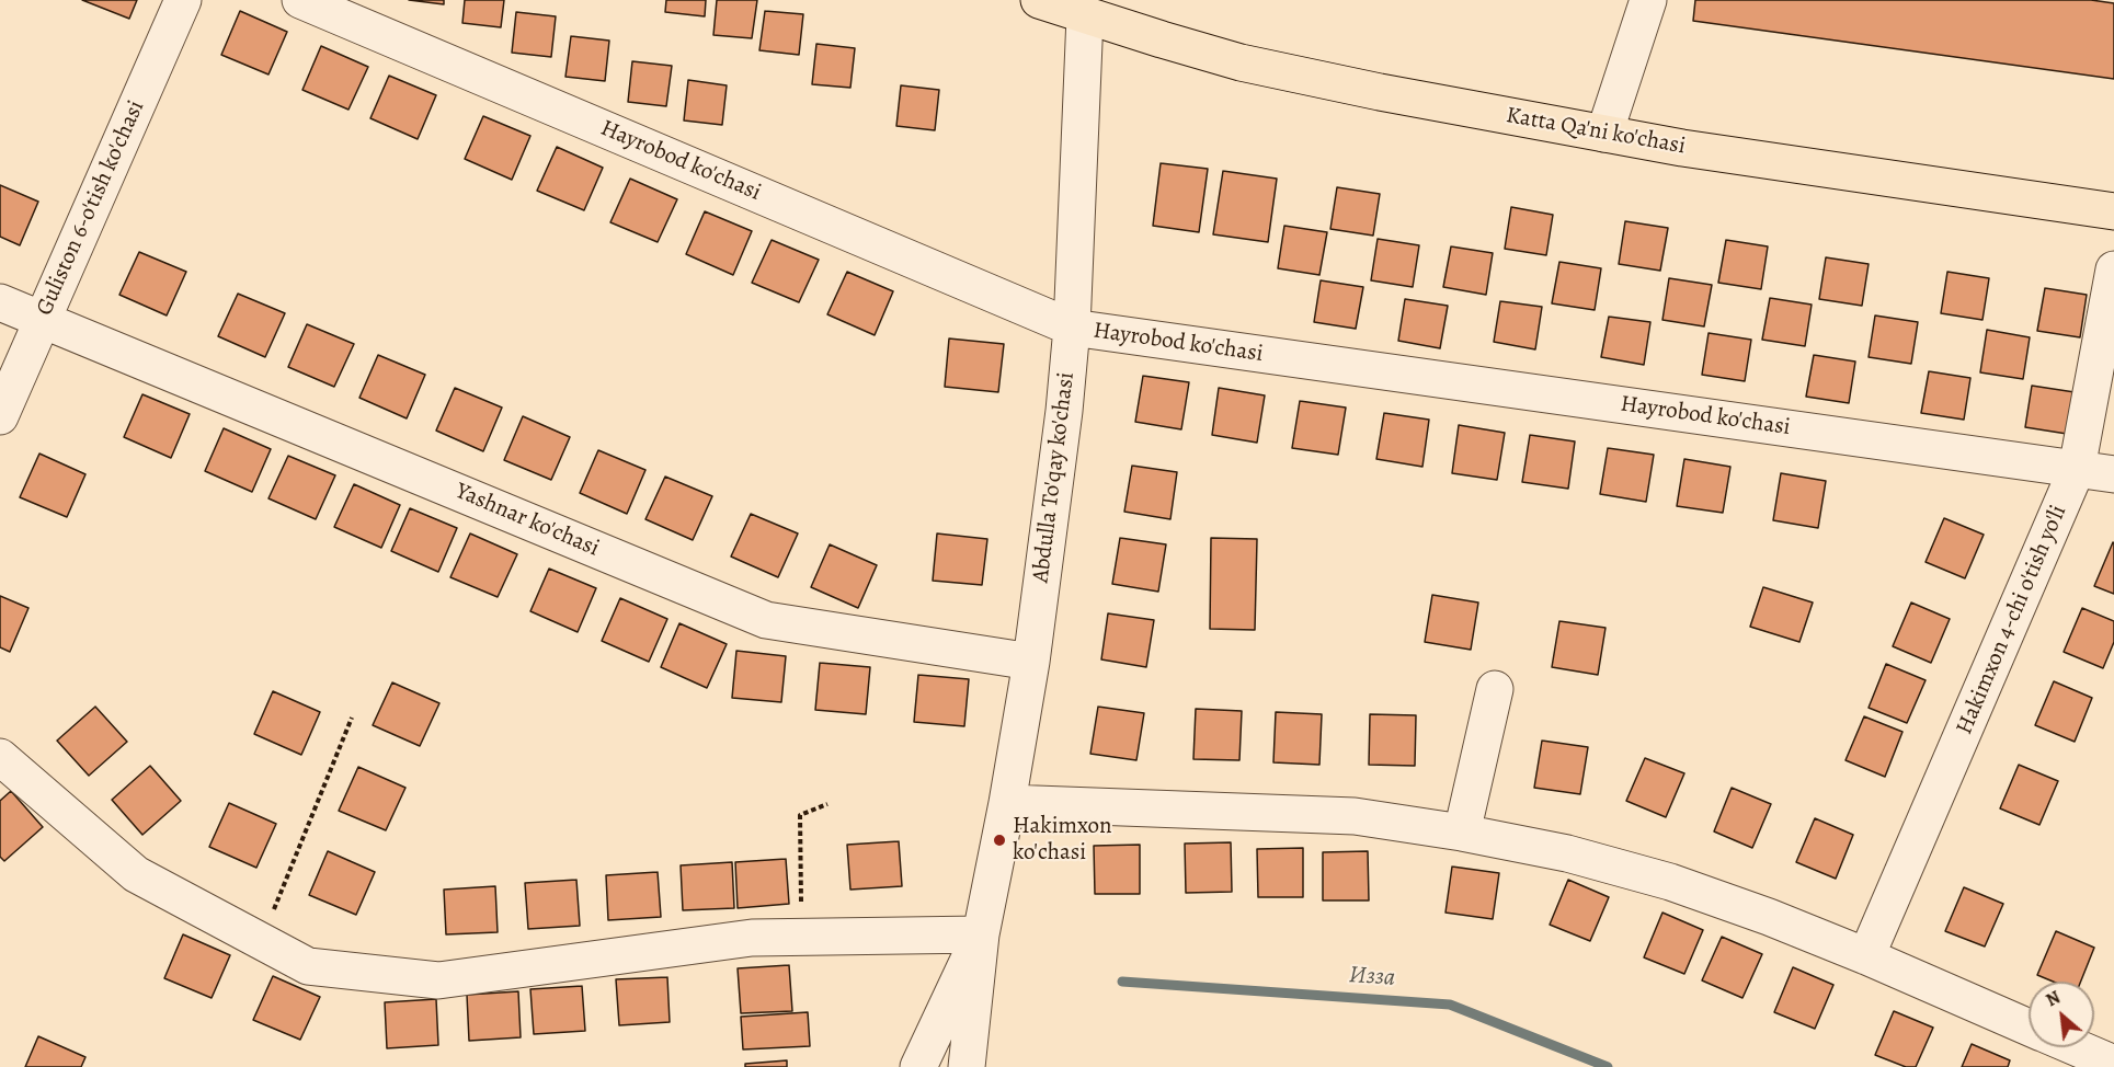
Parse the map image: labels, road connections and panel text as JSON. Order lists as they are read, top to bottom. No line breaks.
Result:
{"streets":{"main road":["Katta Qa'ni ko'chasi"],"street":["Hayrobod ko'chasi","Guliston 6-o'tish ko'chasi","Abdulla To'qay ko'chasi","Yashnar ko'chasi","Hakimxon 4-chi o'tish yo'li"]},"crossings":[["Katta Qa'ni ko'chasi","Abdulla To'qay ko'chasi"],["Hayrobod ko'chasi","Abdulla To'qay ko'chasi"],["Hayrobod ko'chasi","Hakimxon 4-chi o'tish yo'li"],["Guliston 6-o'tish ko'chasi","Yashnar ko'chasi"],["Abdulla To'qay ko'chasi","Yashnar ko'chasi"]],"water":["Изза"],"places":["Hakimxon ko'chasi"],"north":"top left"}
